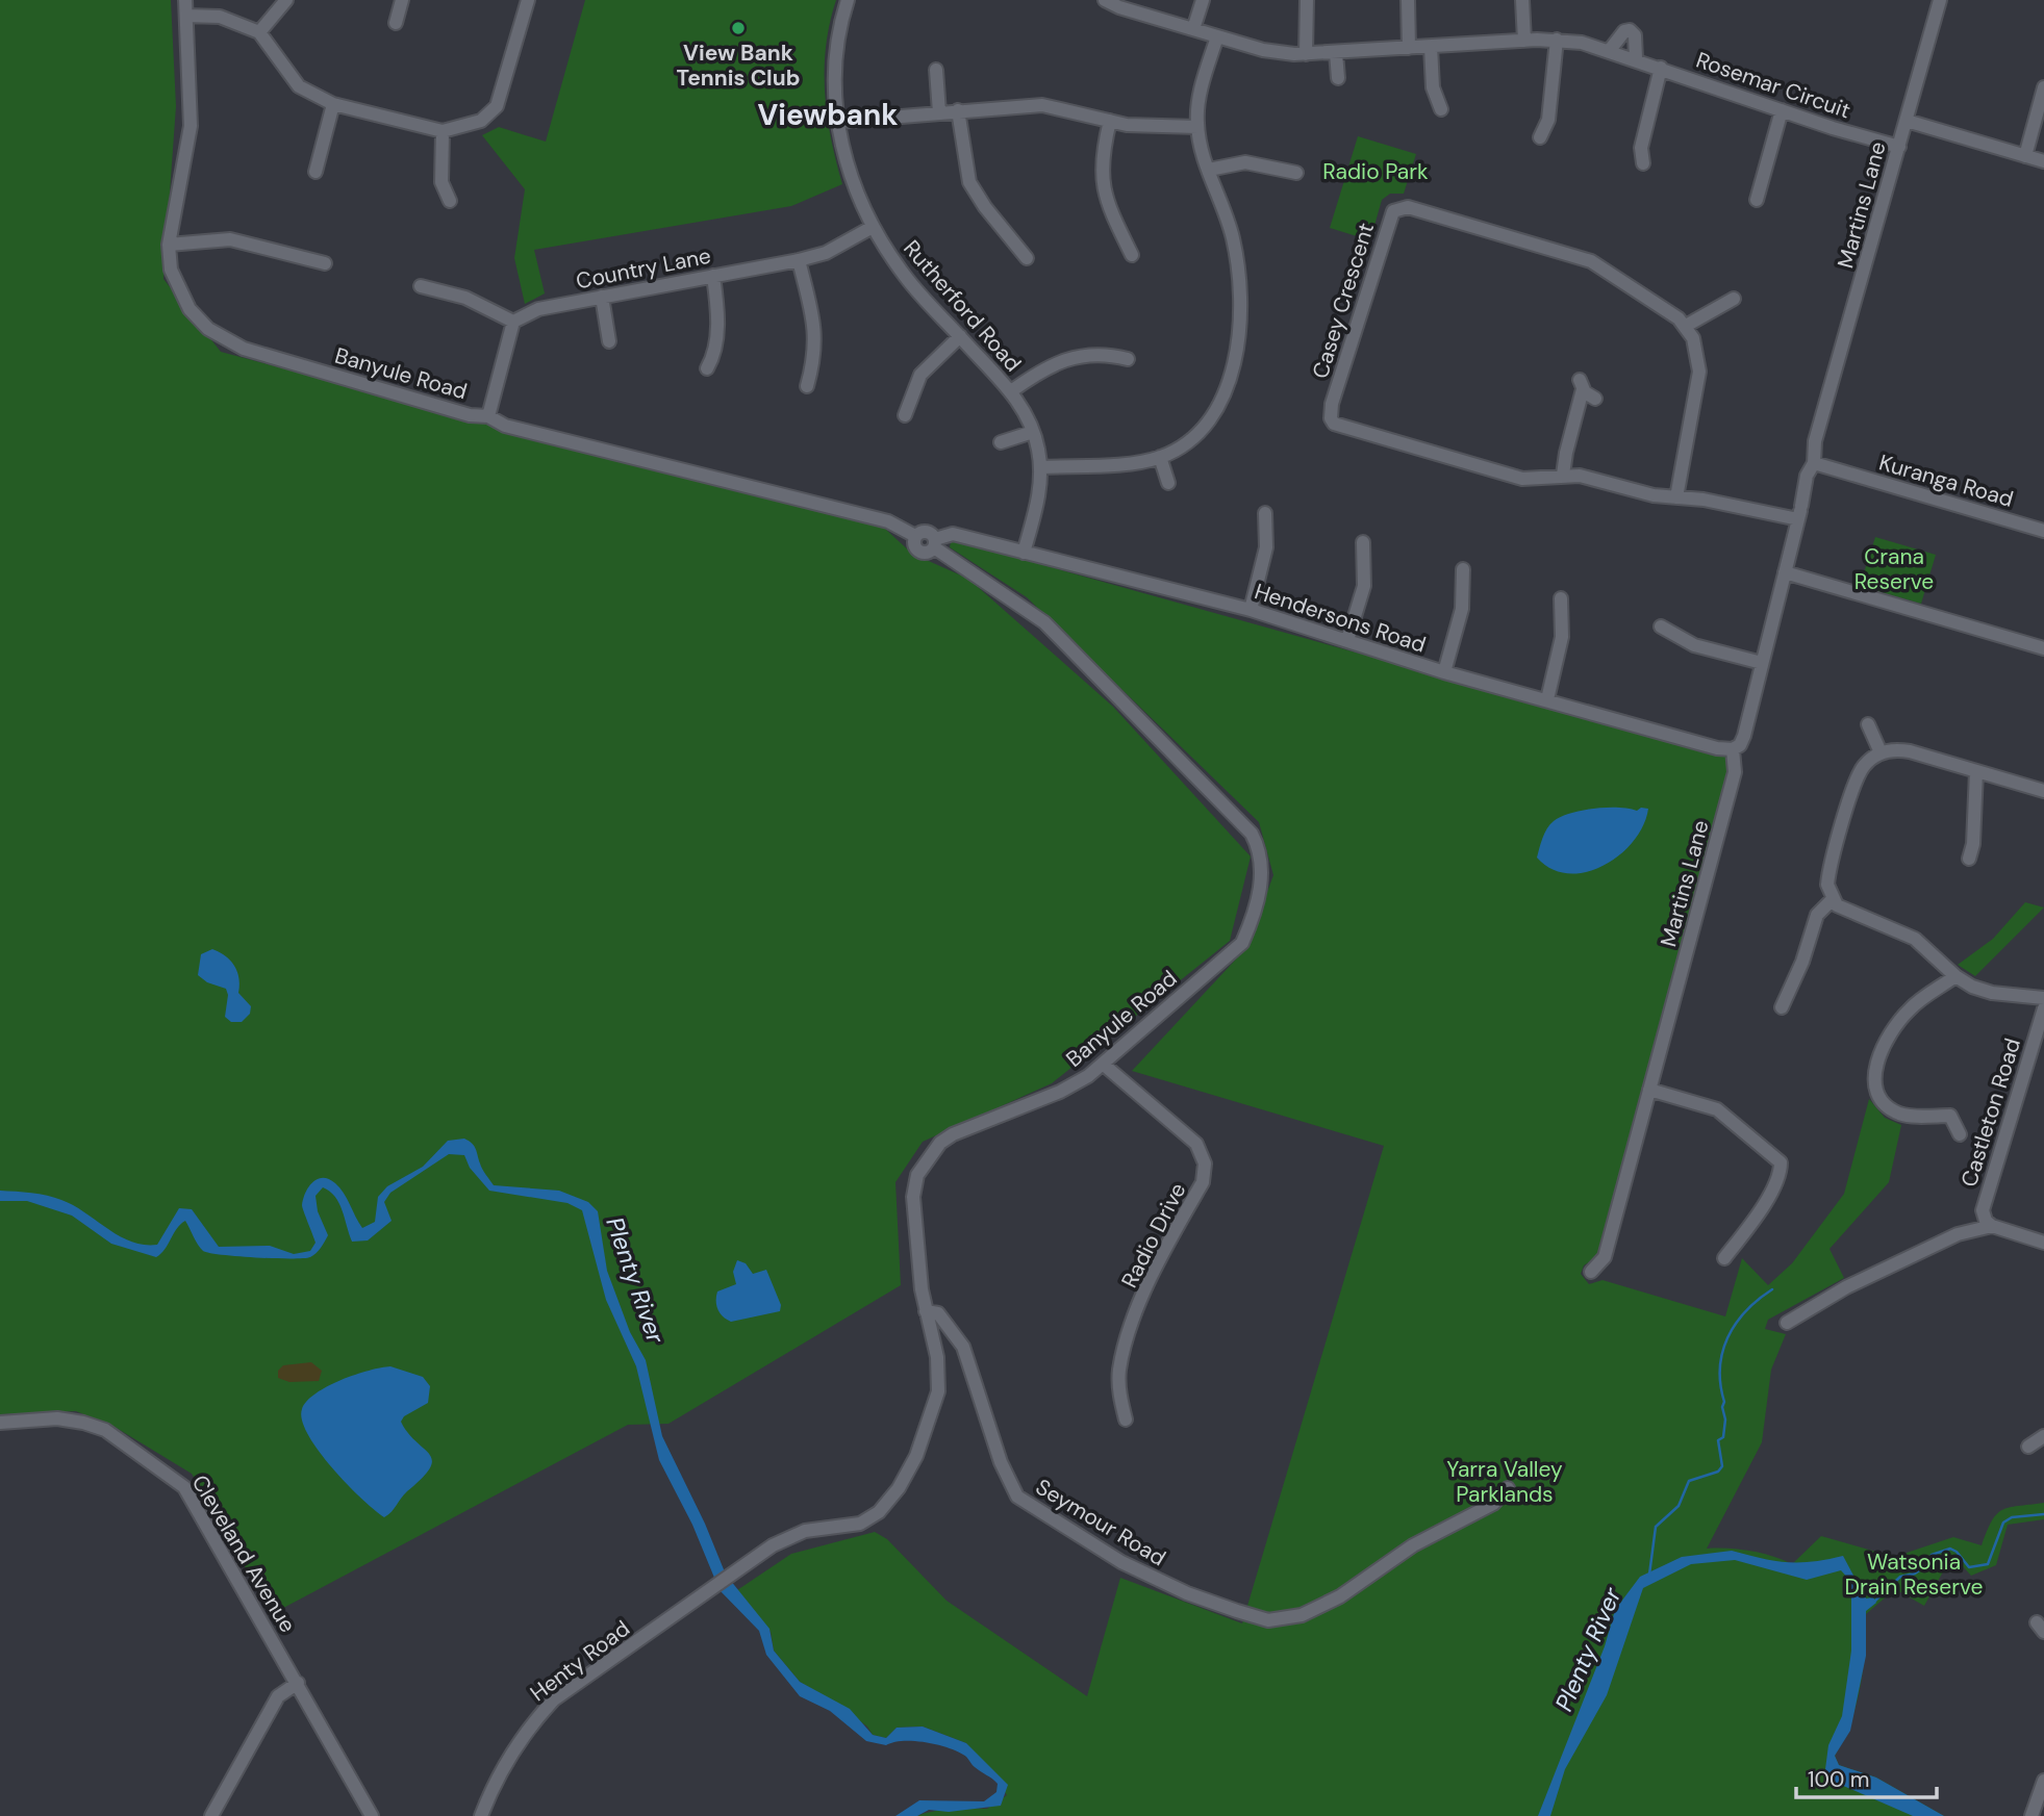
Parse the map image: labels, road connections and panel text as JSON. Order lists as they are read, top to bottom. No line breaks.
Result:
{"streets":{"street":["Rosemar Circuit","Martins Lane","Country Lane","Casey Crescent","Rutherford Road","Banyule Road","Kuranga Road","Hendersons Road","Castleton Road","Radio Drive","Seymour Road","Cleveland Avenue","Henty Road"]},"crossings":[["Rosemar Circuit","Martins Lane"],["Martins Lane","Casey Crescent"],["Martins Lane","Kuranga Road"],["Martins Lane","Hendersons Road"],["Country Lane","Rutherford Road"],["Rutherford Road","Hendersons Road"],["Banyule Road","Hendersons Road"],["Banyule Road","Radio Drive"],["Banyule Road","Seymour Road"],["Banyule Road","Henty Road"]],"districts":["Viewbank"],"water":["Plenty River"],"parks":["Radio Park","Crana Reserve","Yarra Valley Parklands","Watsonia Drain Reserve"],"places":["View Bank Tennis Club"],"scale_bar":"100 m"}
